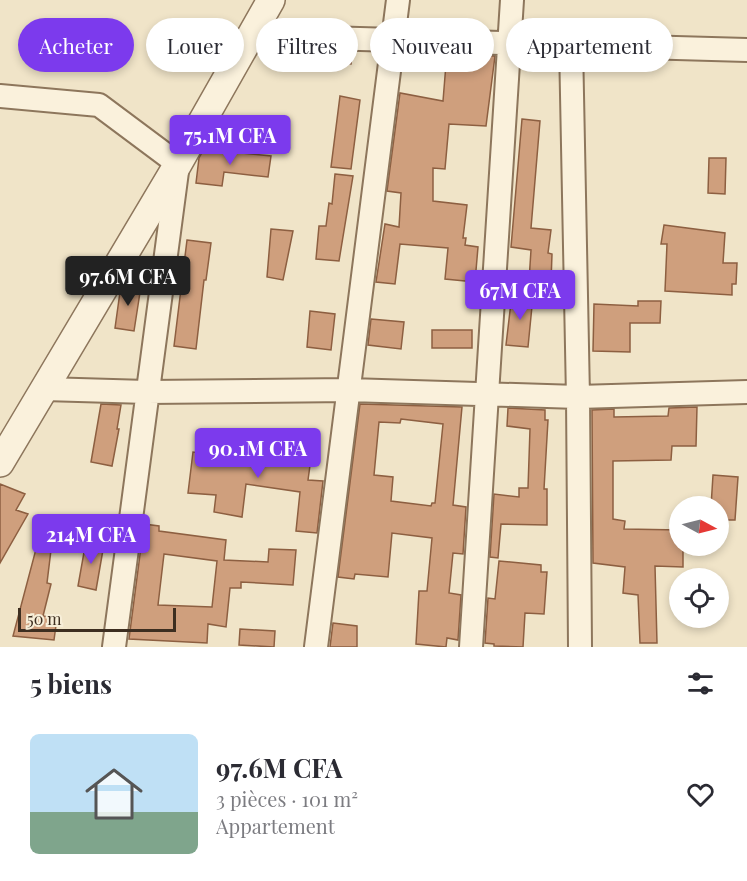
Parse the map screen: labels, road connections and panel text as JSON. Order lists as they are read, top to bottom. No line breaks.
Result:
{"scale_bar":"50 m","north":"right","page":{"chip":["Acheter","Louer","Filtres","Nouveau","Appartement"],"price":["75.1M CFA","97.6M CFA","67M CFA","90.1M CFA","214M CFA"],"scale":"50 m","heading":"5 biens","list":[{"name":"97.6M CFA","note":"3 pièces · 101 m² · Appartement"}]}}
